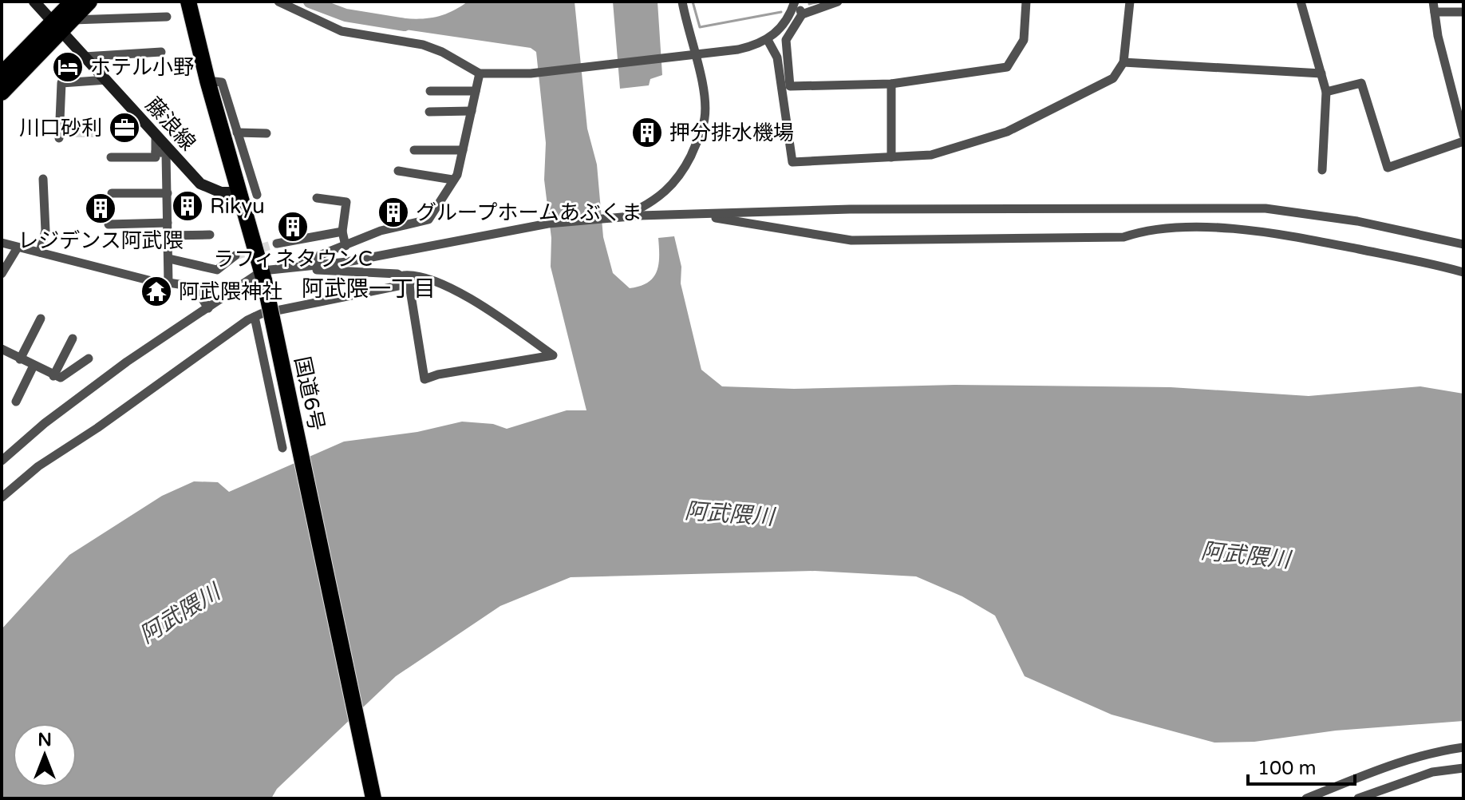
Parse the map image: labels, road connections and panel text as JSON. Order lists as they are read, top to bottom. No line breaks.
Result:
{"streets":{"highway":["国道6号"],"street":["藤浪線"]},"crossings":[["藤浪線","国道6号"]],"districts":["阿武隈一丁目"],"water":["阿武隈川"],"places":{"hotel":["ホテル小野"],"office":["川口砂利"],"building":["押分排水機場","Rikyu","レジデンス阿武隈","グループホームあぶくま","ラフィネタウンC"],"temple":["阿武隈神社"]},"scale_bar":"100 m","north":"top"}
